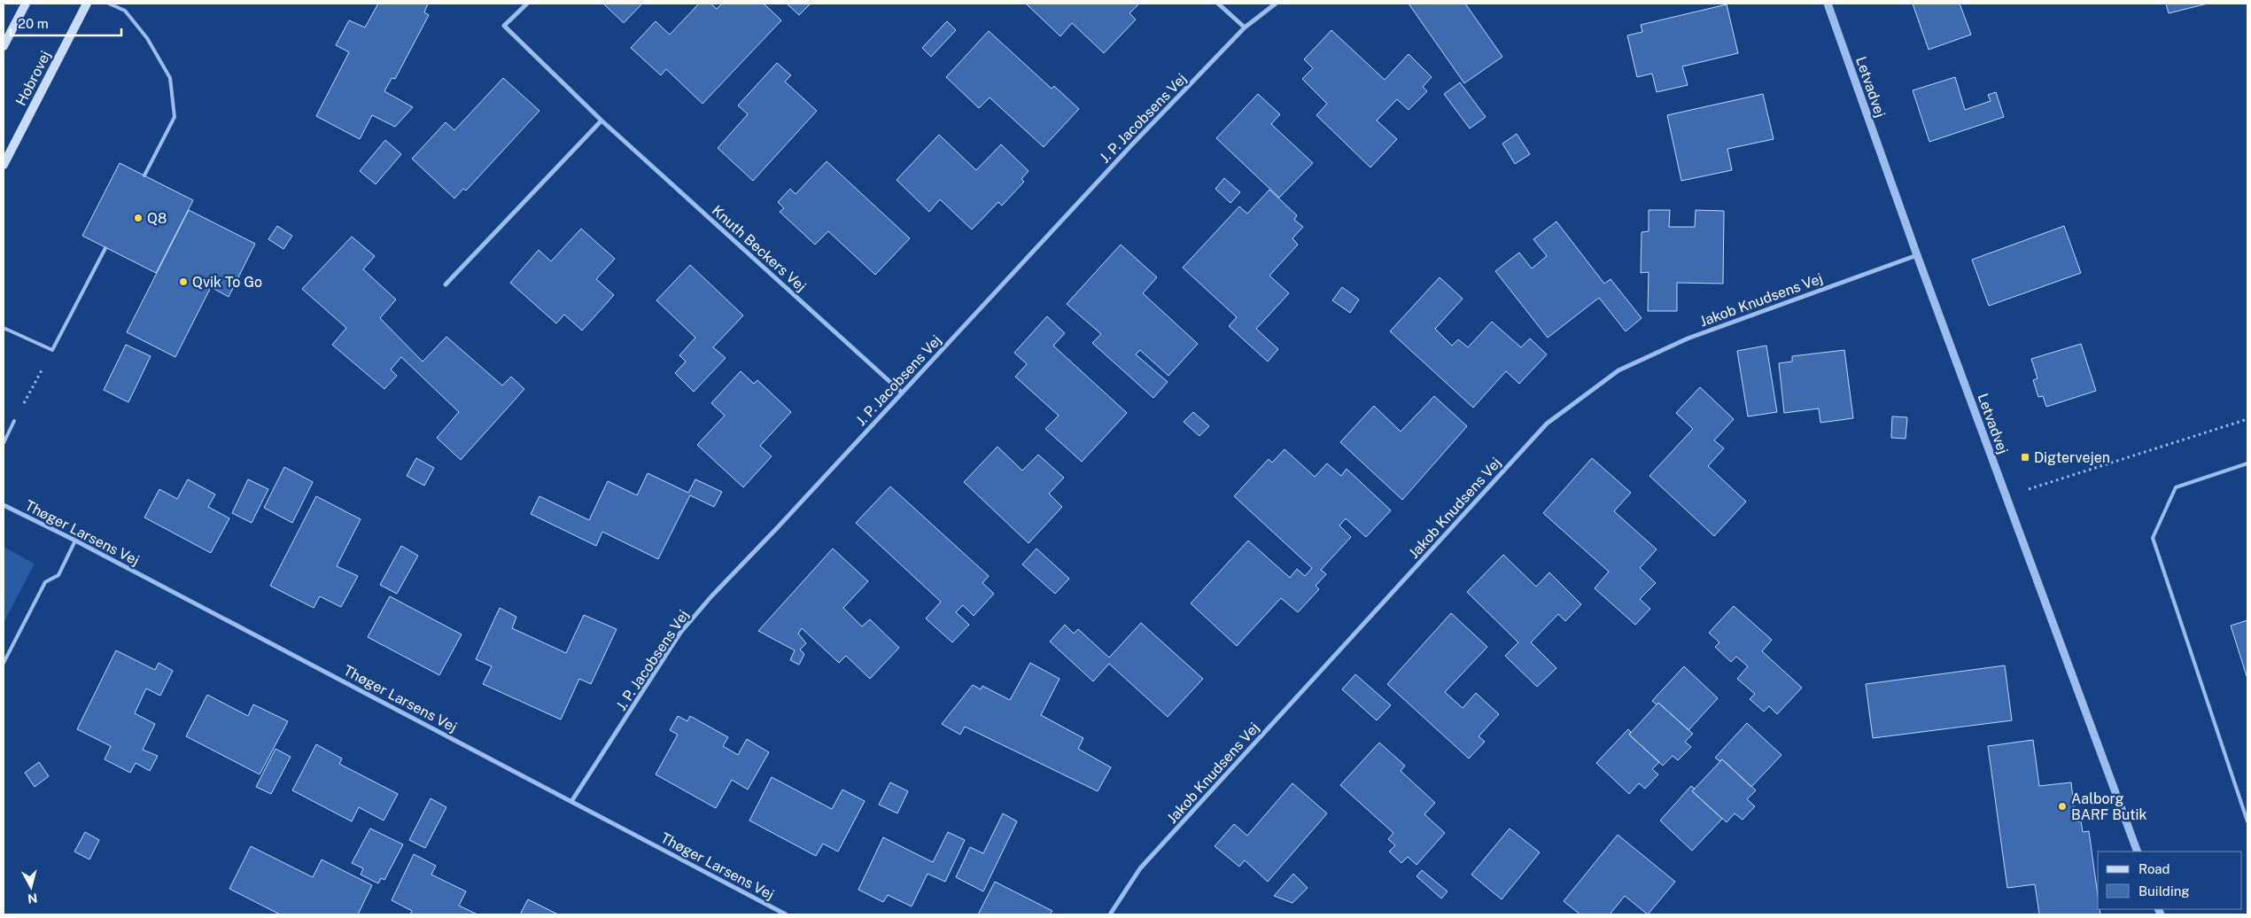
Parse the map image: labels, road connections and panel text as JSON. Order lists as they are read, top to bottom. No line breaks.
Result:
{"streets":{"main road":["Hobrovej"],"street":["Letvadvej","J. P. Jacobsens Vej","Knuth Beckers Vej","Jakob Knudsens Vej","Thøger Larsens Vej"]},"crossings":[["Letvadvej","Jakob Knudsens Vej"],["J. P. Jacobsens Vej","Knuth Beckers Vej"],["J. P. Jacobsens Vej","Thøger Larsens Vej"]],"places":{"other":["Q8","Qvik To Go","Aalborg BARF Butik"],"transit":["Digtervejen"]},"legend":["Road","Building"],"scale_bar":"20 m","north":"bottom"}
